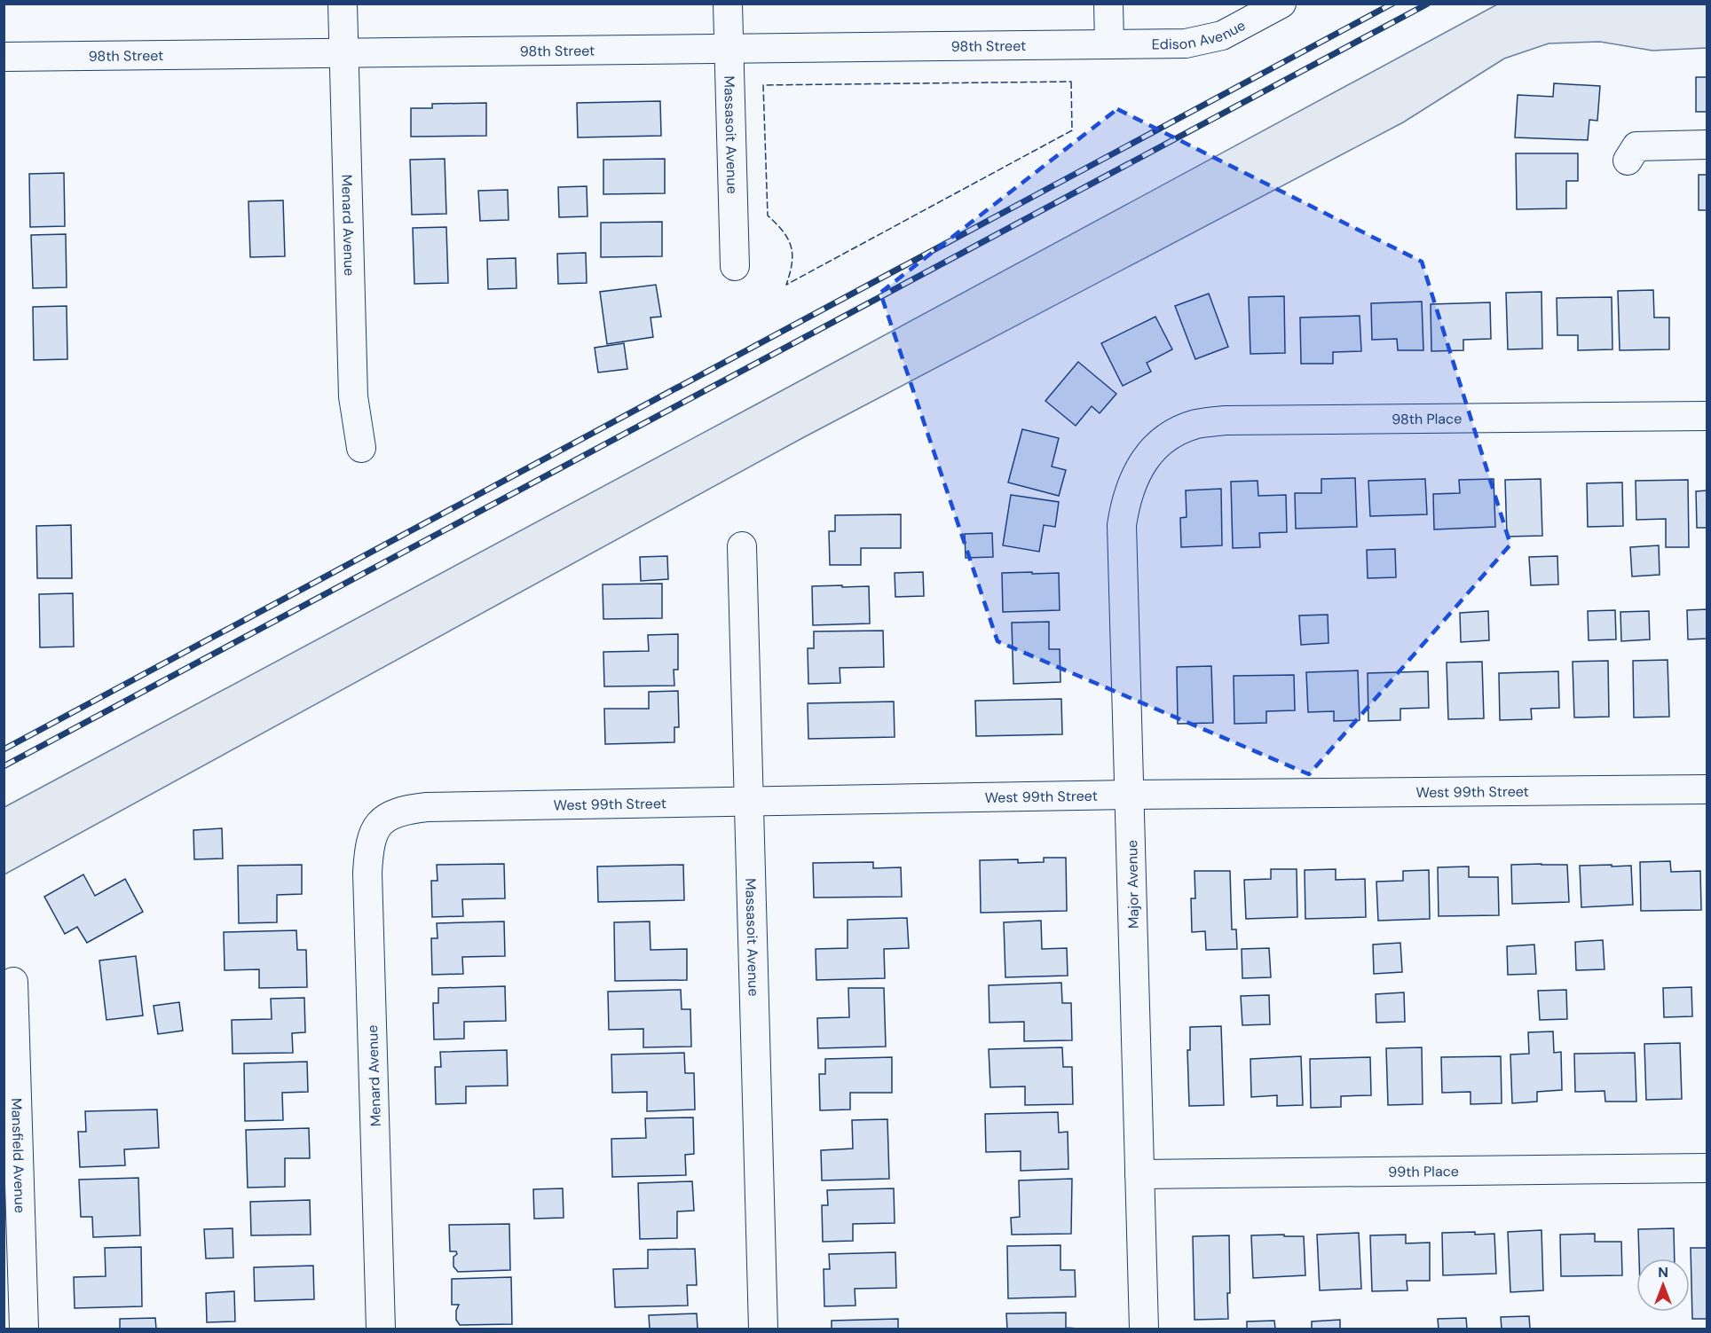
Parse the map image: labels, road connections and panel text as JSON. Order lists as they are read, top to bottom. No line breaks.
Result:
{"streets":{"street":["Edison Avenue","98th Street","Massasoit Avenue","Menard Avenue","98th Place","West 99th Street","Major Avenue","Mansfield Avenue","99th Place"]},"crossings":[["Edison Avenue","98th Street"],["98th Street","Massasoit Avenue"],["98th Street","Menard Avenue"],["Massasoit Avenue","West 99th Street"],["Menard Avenue","West 99th Street"],["98th Place","Major Avenue"],["West 99th Street","Major Avenue"],["Major Avenue","99th Place"]],"north":"top"}
